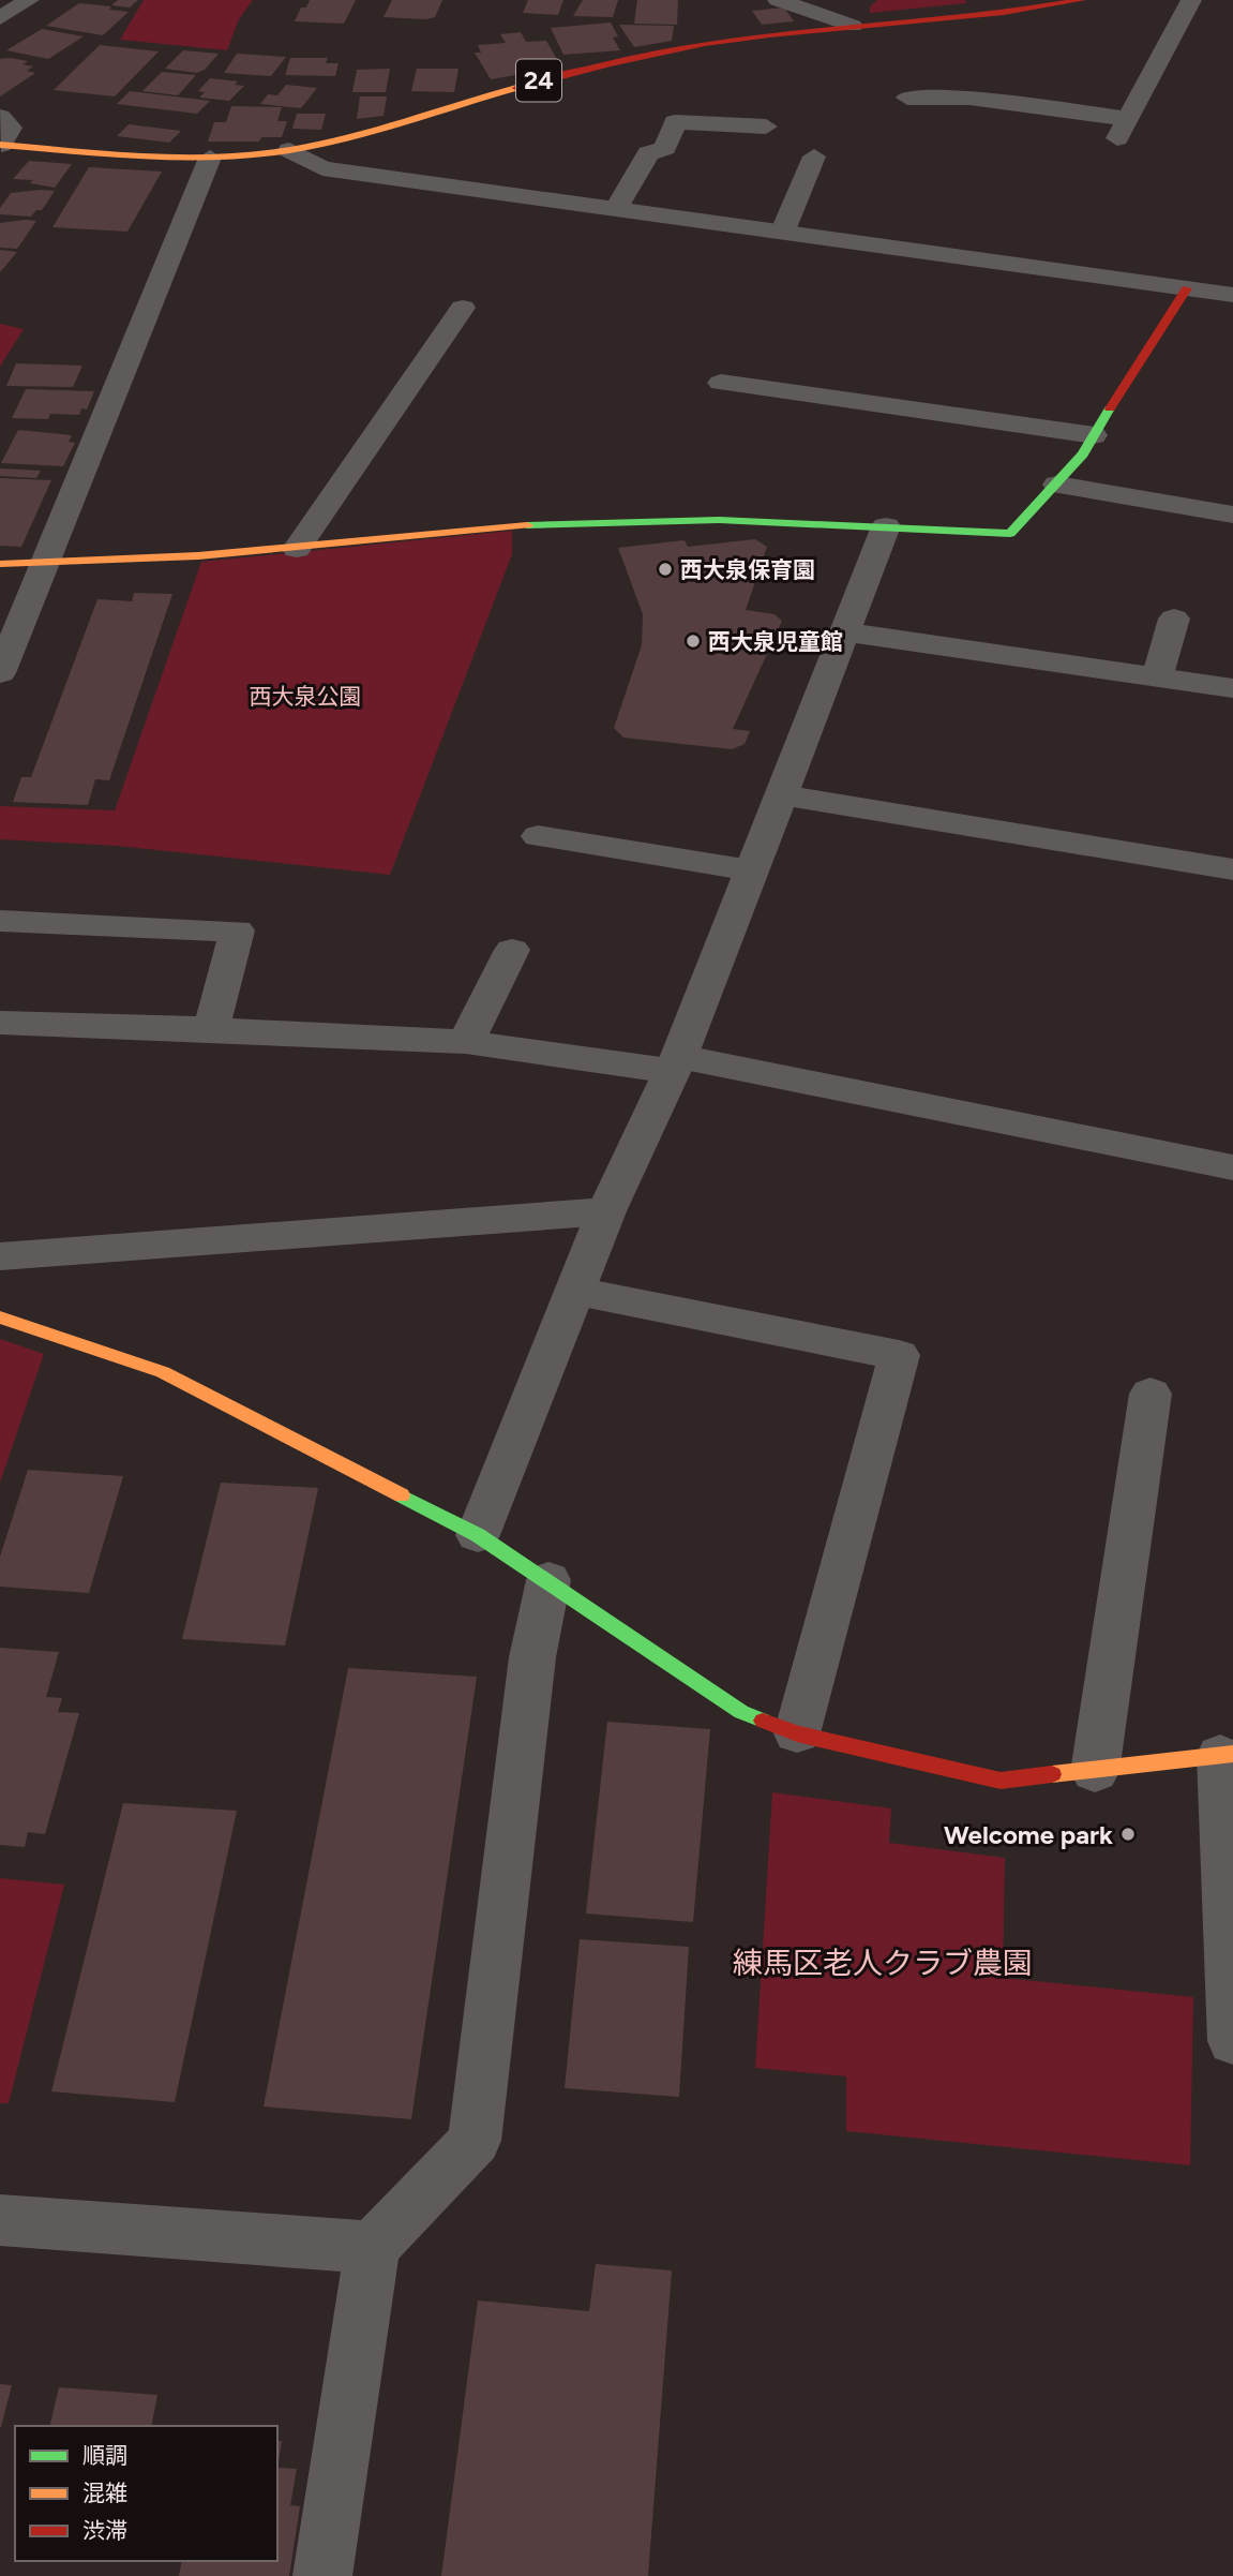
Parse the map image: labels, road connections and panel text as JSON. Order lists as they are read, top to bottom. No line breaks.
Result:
{"streets":{"street":["24"]},"parks":["西大泉公園","練馬区老人クラブ農園"],"places":["西大泉保育園","西大泉児童館","Welcome park"],"legend":["順調","混雑","渋滞"]}
